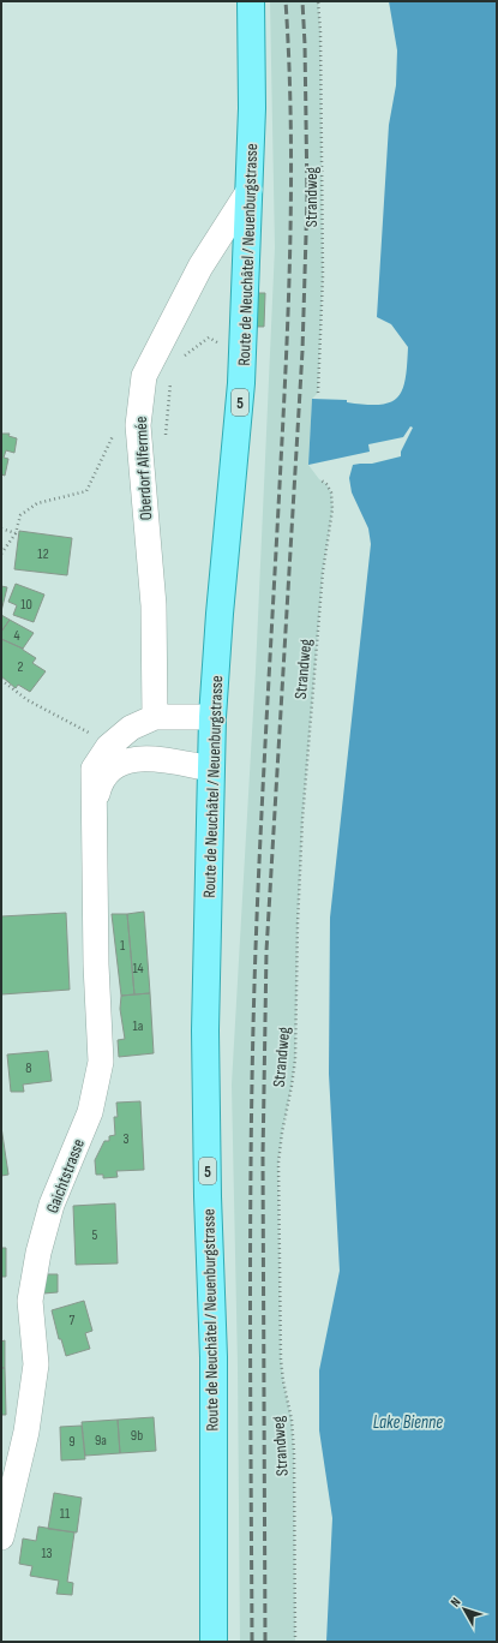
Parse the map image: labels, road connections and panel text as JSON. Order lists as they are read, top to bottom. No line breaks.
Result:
{"streets":{"main road":["Route de Neuchâtel / Neuenburgstrasse","5"],"street":["Oberdorf Alfermée","Gaichtstrasse"],"path":["Strandweg"]},"crossings":[["Route de Neuchâtel / Neuenburgstrasse","Oberdorf Alfermée"],["Route de Neuchâtel / Neuenburgstrasse","Gaichtstrasse"],["Oberdorf Alfermée","Gaichtstrasse"]],"water":["Lake Bienne"],"house_numbers":["12","10","4","2","1","14","1a","8","3","5","7","9b","9a","9","11","13"],"north":"top left"}
